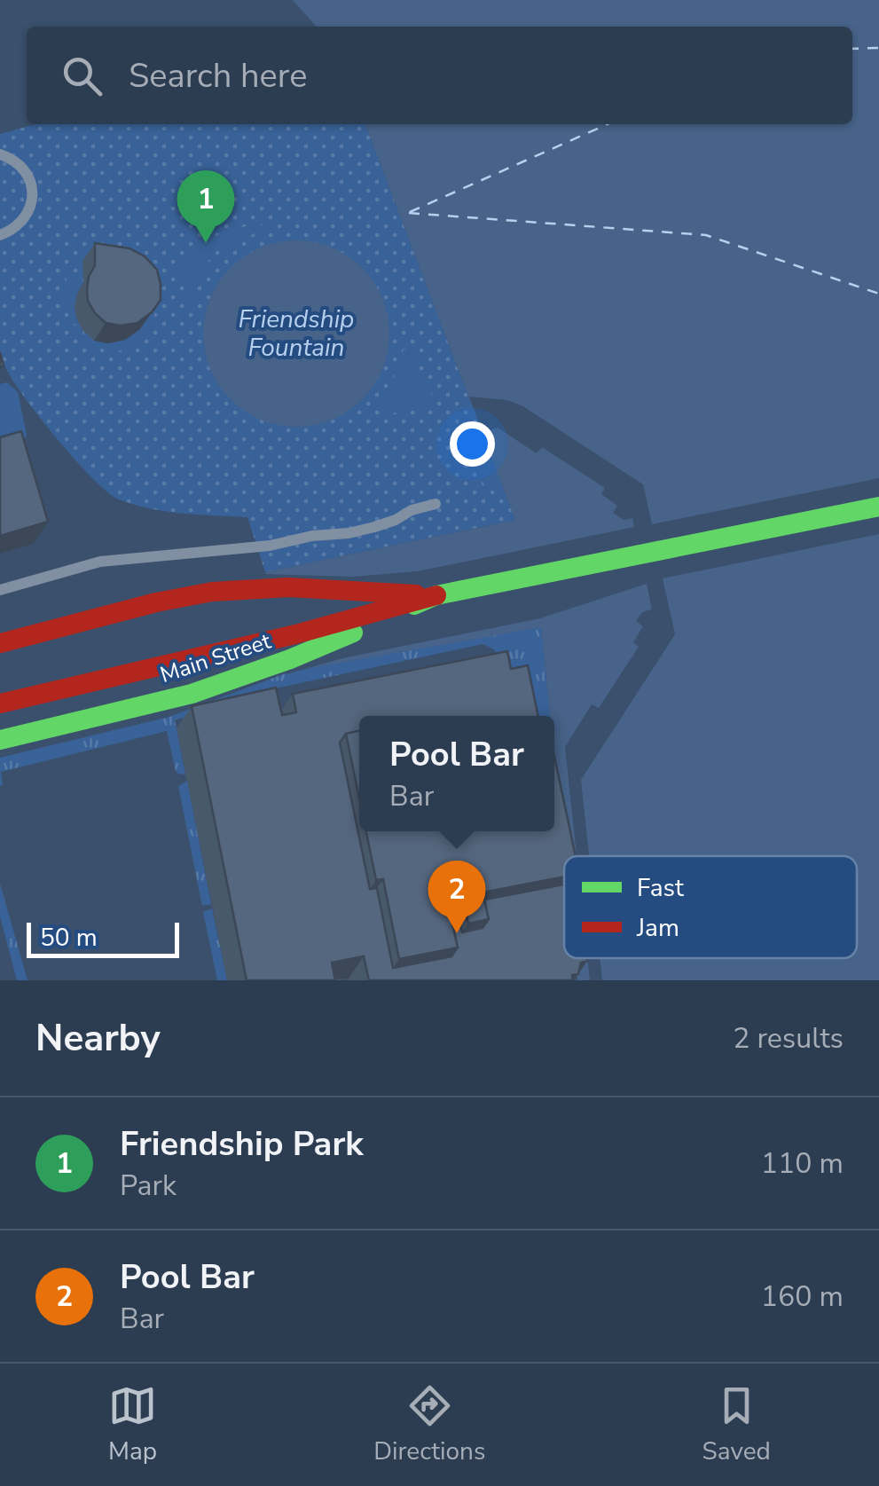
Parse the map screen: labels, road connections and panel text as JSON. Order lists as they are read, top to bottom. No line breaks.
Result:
{"streets":{"main road":["Main Street"]},"water":["Friendship Fountain"],"legend":["Fast","Jam"],"scale_bar":"50 m","page":{"search":"Search here","pins":["1","2"],"popup":["Pool Bar","Bar"],"scale":"50 m","heading":["Nearby","2 results"],"list":[{"mark":"1","name":"Friendship Park","note":"Park","value":"110 m"},{"mark":"2","name":"Pool Bar","note":"Bar","value":"160 m"}],"nav":["Map","Directions","Saved"]}}
